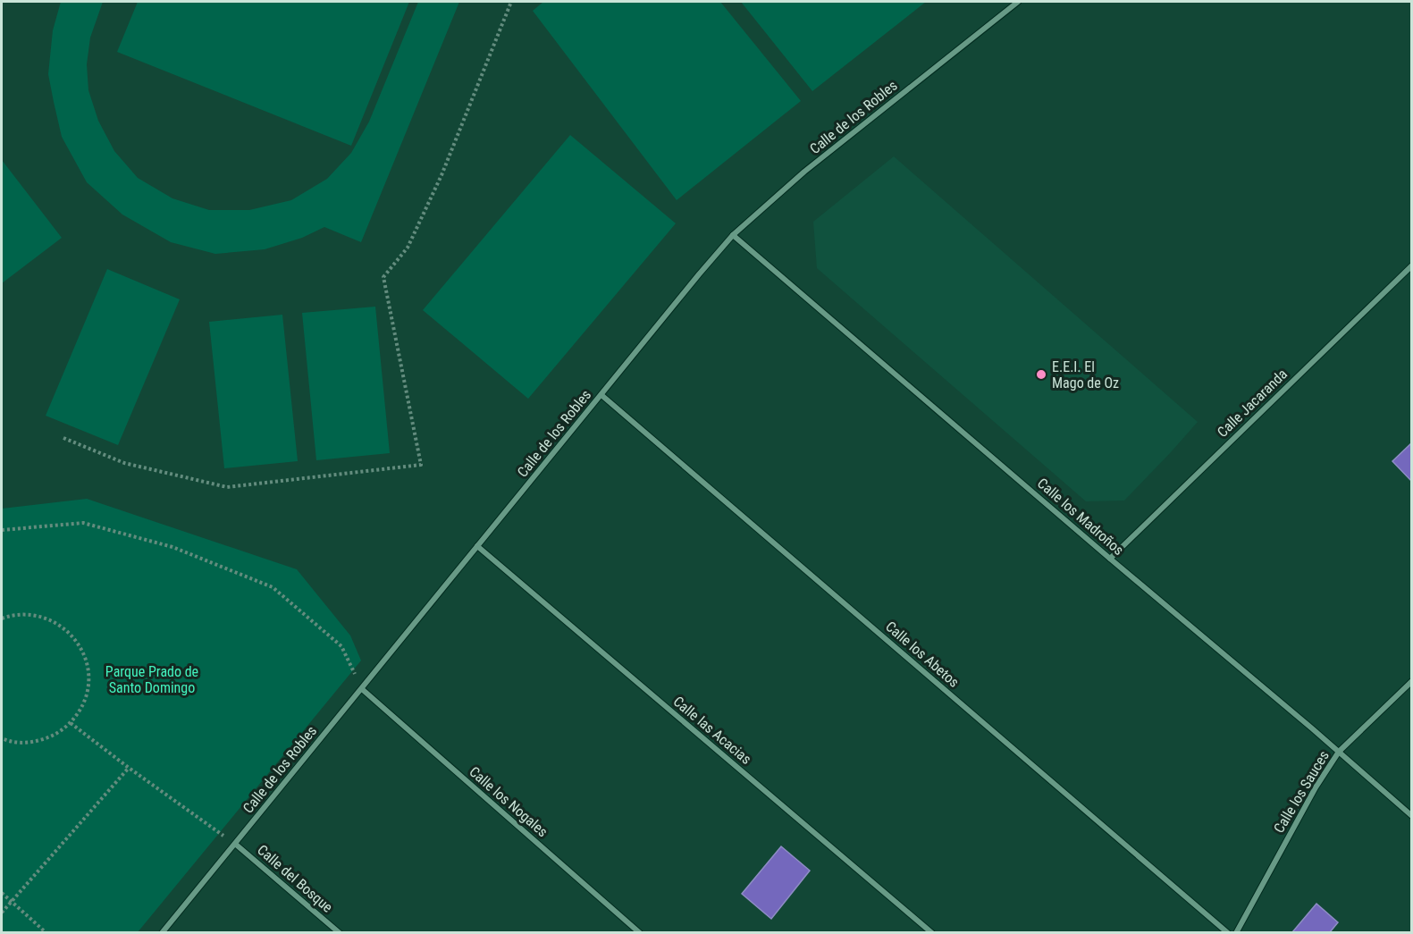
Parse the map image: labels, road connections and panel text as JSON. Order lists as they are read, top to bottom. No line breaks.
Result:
{"streets":{"street":["Calle de los Robles","Calle Jacaranda","Calle los Madroños","Calle los Abetos","Calle las Acacias","Calle los Sauces","Calle los Nogales","Calle del Bosque"]},"crossings":[["Calle de los Robles","Calle los Madroños"],["Calle de los Robles","Calle los Abetos"],["Calle de los Robles","Calle las Acacias"],["Calle de los Robles","Calle los Nogales"],["Calle de los Robles","Calle del Bosque"],["Calle Jacaranda","Calle los Madroños"],["Calle los Madroños","Calle los Sauces"]],"parks":["Parque Prado de Santo Domingo"],"places":["E.E.I. El Mago de Oz"]}
